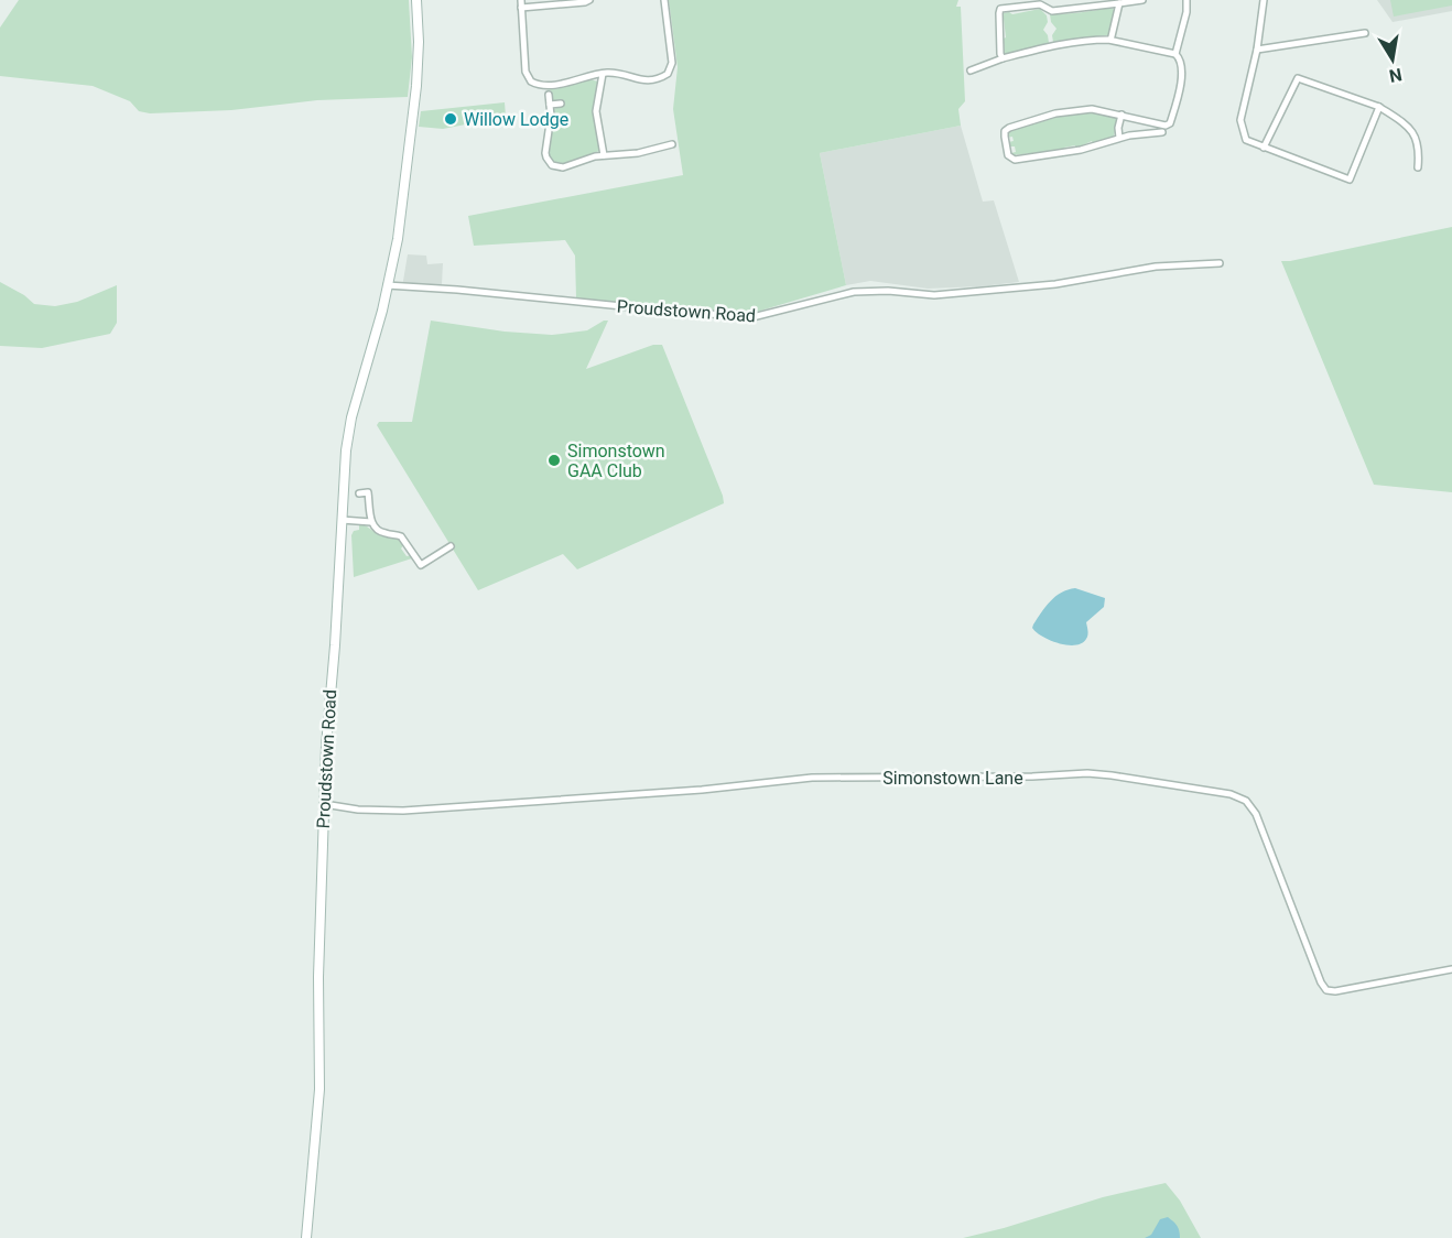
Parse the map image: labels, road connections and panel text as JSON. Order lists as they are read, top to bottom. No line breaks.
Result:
{"streets":{"main road":["Proudstown Road"],"street":["Simonstown Lane"]},"crossings":[["Proudstown Road","Simonstown Lane"]],"places":["Willow Lodge","Simonstown GAA Club"],"north":"bottom"}
